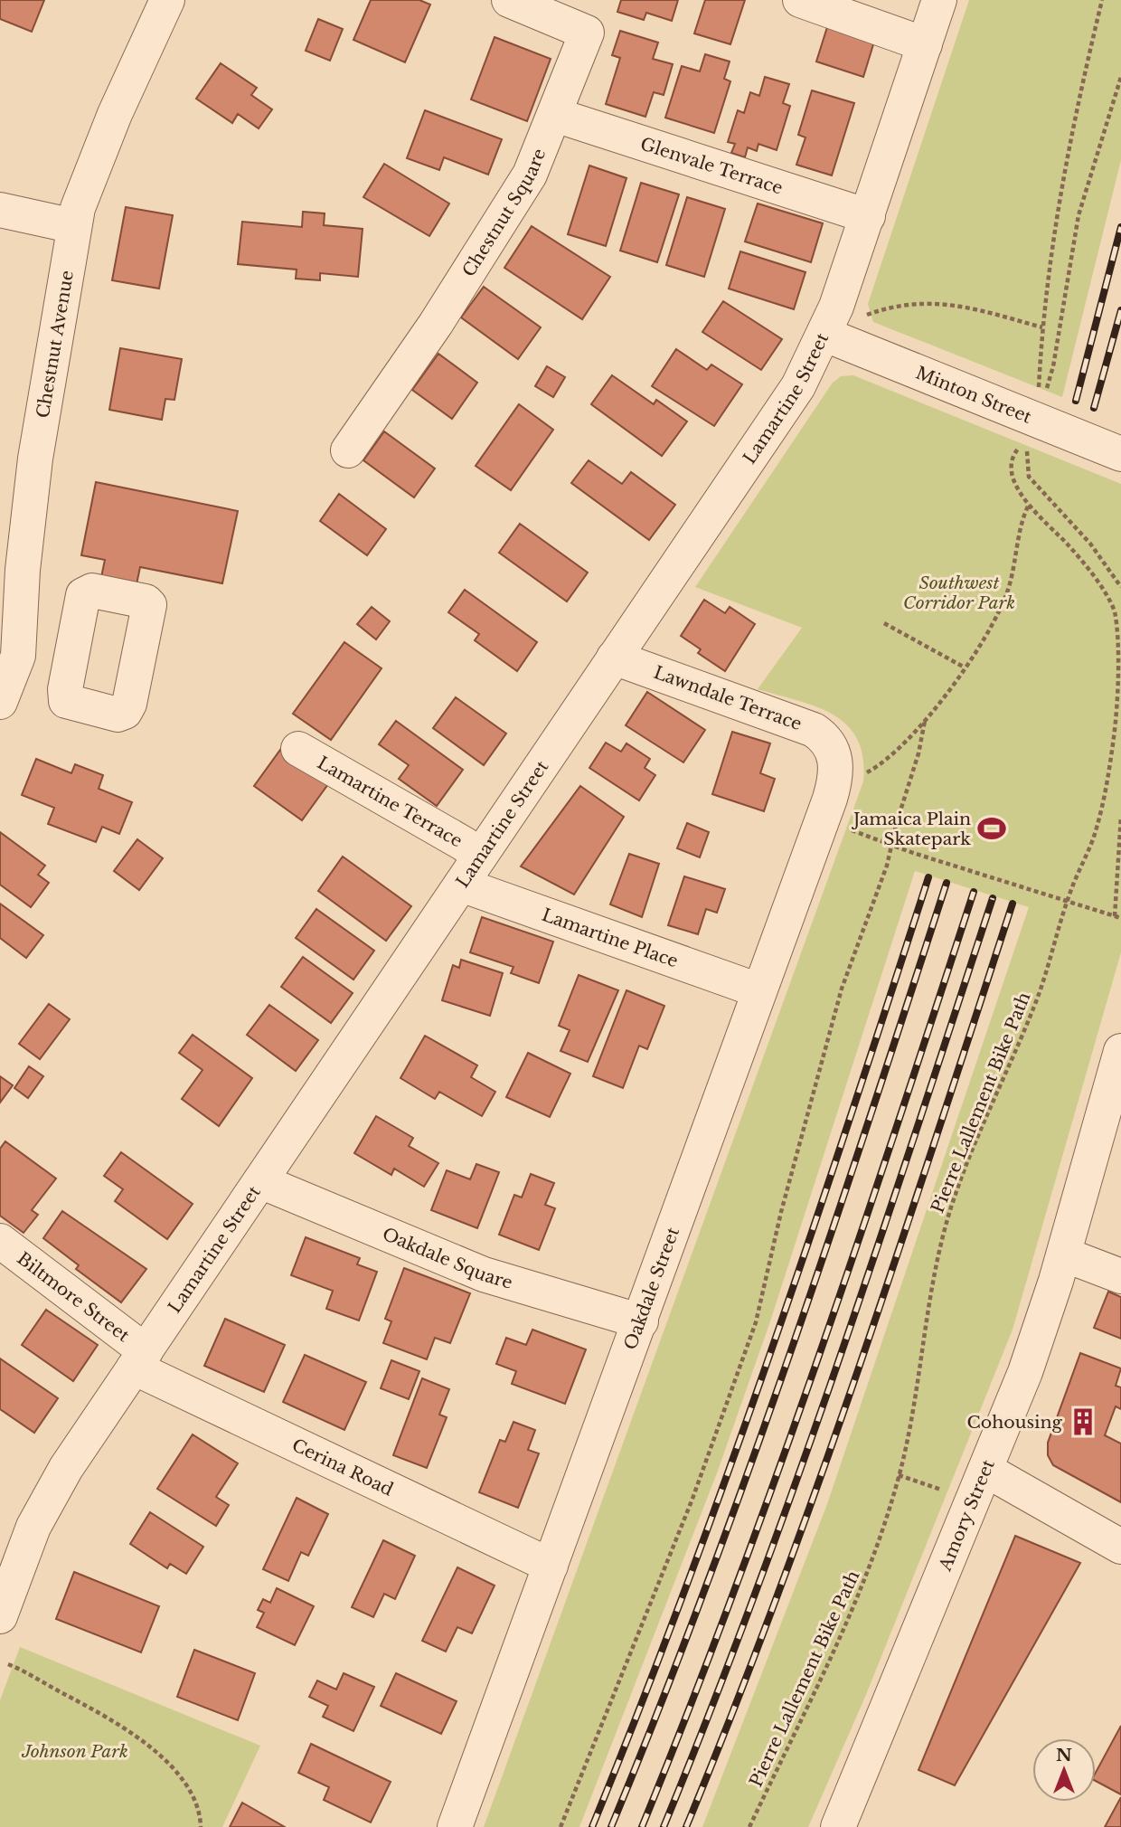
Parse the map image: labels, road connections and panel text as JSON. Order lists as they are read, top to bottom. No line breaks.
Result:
{"streets":{"street":["Glenvale Terrace","Chestnut Square","Chestnut Avenue","Minton Street","Lamartine Street","Lawndale Terrace","Lamartine Terrace","Lamartine Place","Oakdale Square","Oakdale Street","Biltmore Street","Cerina Road","Amory Street"],"path":["Pierre Lallement Bike Path"]},"crossings":[["Glenvale Terrace","Chestnut Square"],["Glenvale Terrace","Lamartine Street"],["Minton Street","Lamartine Street"],["Lamartine Street","Lawndale Terrace"],["Lamartine Street","Lamartine Terrace"],["Lamartine Street","Lamartine Place"],["Lamartine Street","Oakdale Square"],["Lamartine Street","Biltmore Street"],["Lamartine Street","Cerina Road"],["Lawndale Terrace","Oakdale Street"],["Lamartine Place","Oakdale Street"],["Oakdale Square","Oakdale Street"],["Oakdale Street","Cerina Road"],["Biltmore Street","Cerina Road"]],"parks":["Southwest Corridor Park","Johnson Park"],"places":{"sports":["Jamaica Plain Skatepark"],"building":["Cohousing"]},"north":"top"}
